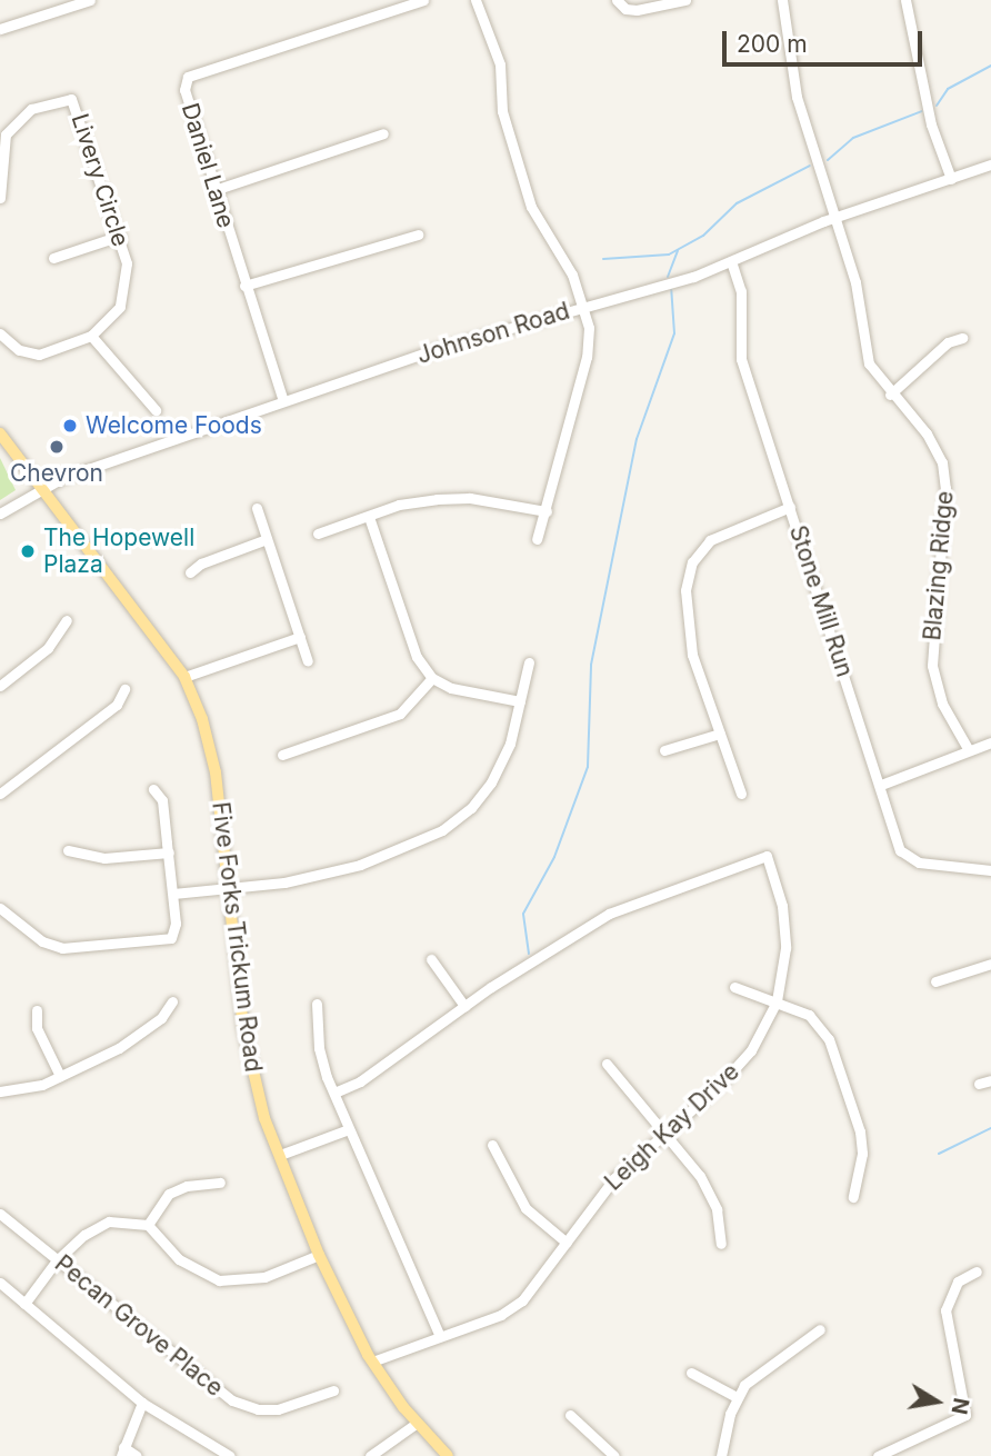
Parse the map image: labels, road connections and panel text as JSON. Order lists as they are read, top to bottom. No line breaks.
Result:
{"streets":{"main road":["Five Forks Trickum Road"],"street":["Daniel Lane","Livery Circle","Johnson Road","Blazing Ridge","Stone Mill Run","Leigh Kay Drive","Pecan Grove Place"]},"crossings":[["Daniel Lane","Johnson Road"],["Johnson Road","Blazing Ridge"],["Johnson Road","Stone Mill Run"],["Johnson Road","Five Forks Trickum Road"],["Five Forks Trickum Road","Leigh Kay Drive"]],"places":["Welcome Foods","Chevron","The Hopewell Plaza"],"scale_bar":"200 m","north":"right"}
